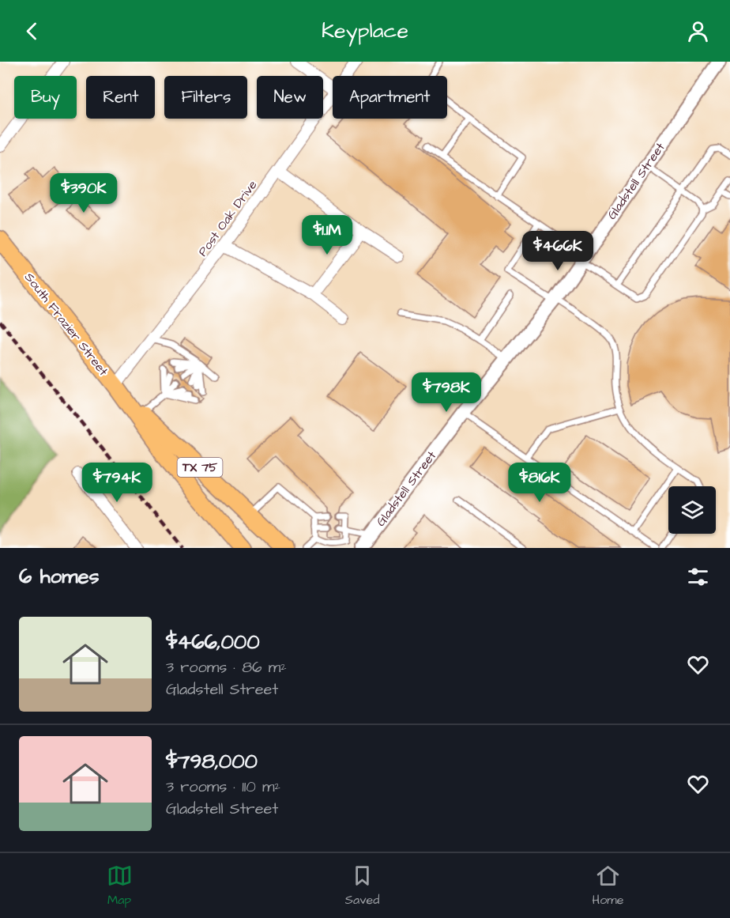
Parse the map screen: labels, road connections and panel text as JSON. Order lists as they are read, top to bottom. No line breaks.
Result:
{"streets":{"main road":["South Frazier Street","TX 75"],"street":["Gladstell Street","Post Oak Drive"]},"crossings":[["Post Oak Drive","South Frazier Street"]],"page":{"header":"Keyplace","chip":["Buy","Rent","Filters","New","Apartment"],"price":["$390K","$1.1M","$466K","$798K","$794K","$816K"],"heading":"6 homes","list":[{"name":"$466,000","note":"3 rooms · 86 m² · Gladstell Street"},{"name":"$798,000","note":"3 rooms · 110 m² · Gladstell Street"}],"tabs":["Map","Saved","Home"]}}
